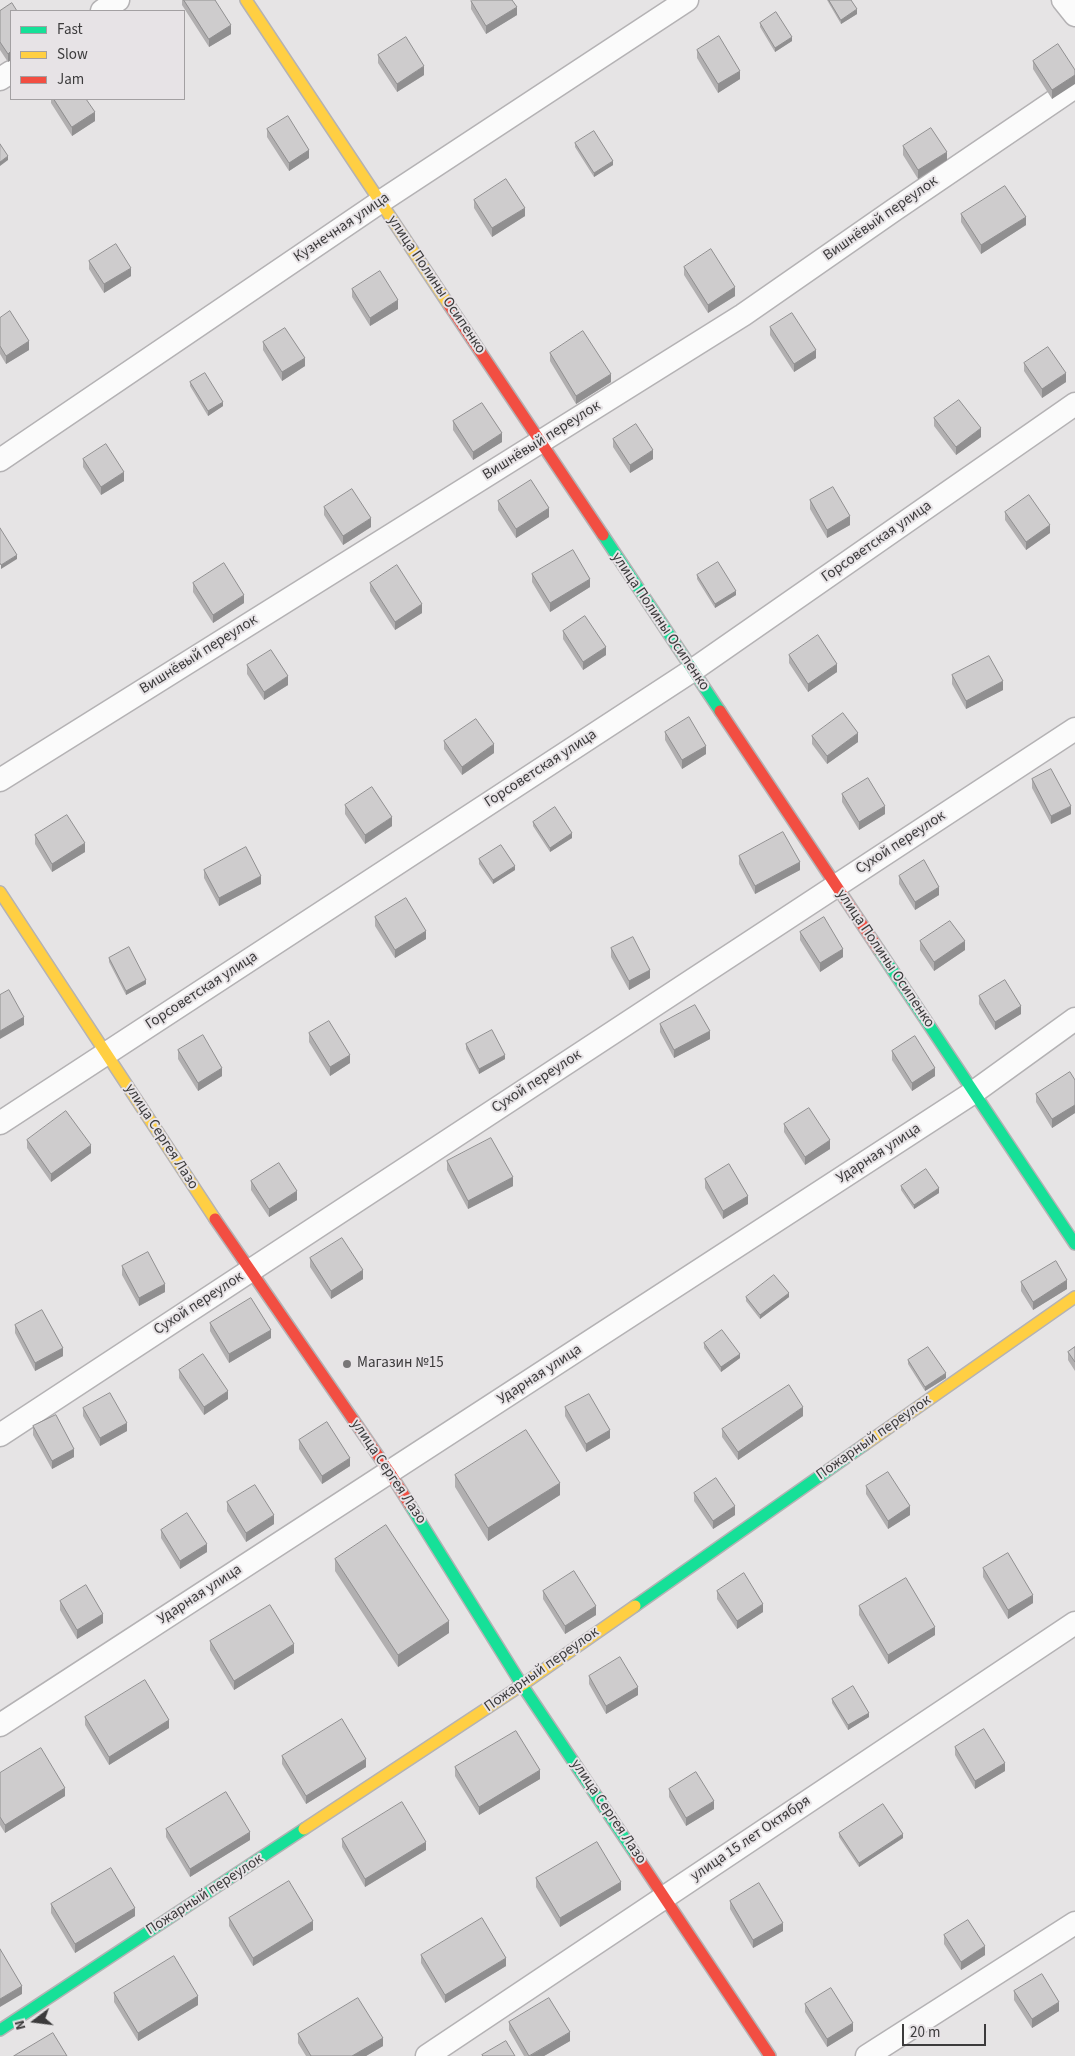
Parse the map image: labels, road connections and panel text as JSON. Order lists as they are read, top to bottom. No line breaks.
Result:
{"streets":{"street":["Вишнёвый переулок","Кузнечная улица","улица Полины Осипенко","Горсоветская улица","Сухой переулок","улица Сергея Лазо","Ударная улица","Пожарный переулок","улица 15 лет Октября"]},"crossings":[["Вишнёвый переулок","улица Полины Осипенко"],["Кузнечная улица","улица Полины Осипенко"],["улица Полины Осипенко","Горсоветская улица"],["улица Полины Осипенко","Сухой переулок"],["улица Полины Осипенко","Ударная улица"],["Горсоветская улица","улица Сергея Лазо"],["Сухой переулок","улица Сергея Лазо"],["улица Сергея Лазо","Ударная улица"],["улица Сергея Лазо","Пожарный переулок"],["улица Сергея Лазо","улица 15 лет Октября"]],"places":["Магазин №15"],"legend":["Fast","Slow","Jam"],"scale_bar":"20 m","north":"left"}
